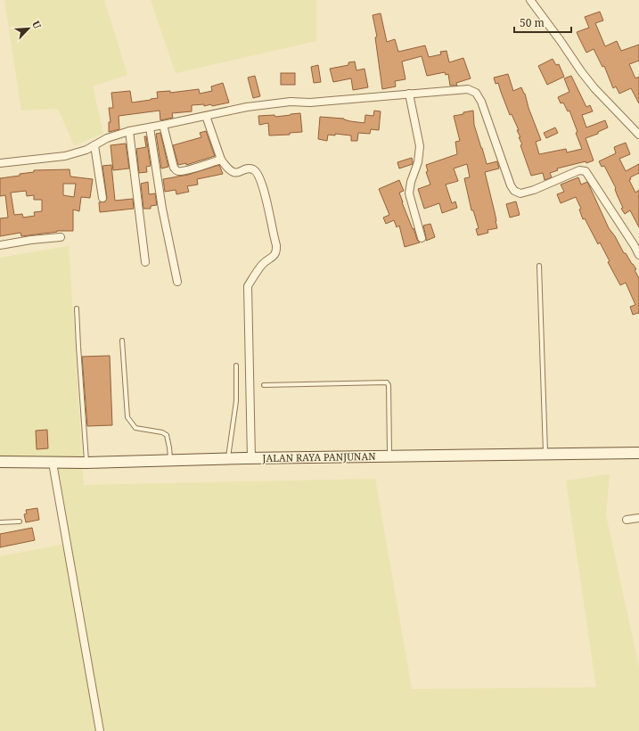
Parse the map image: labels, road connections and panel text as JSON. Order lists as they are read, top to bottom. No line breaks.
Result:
{"streets":{"main road":["JALAN RAYA PANJUNAN"]},"scale_bar":"50 m","north":"top right"}
